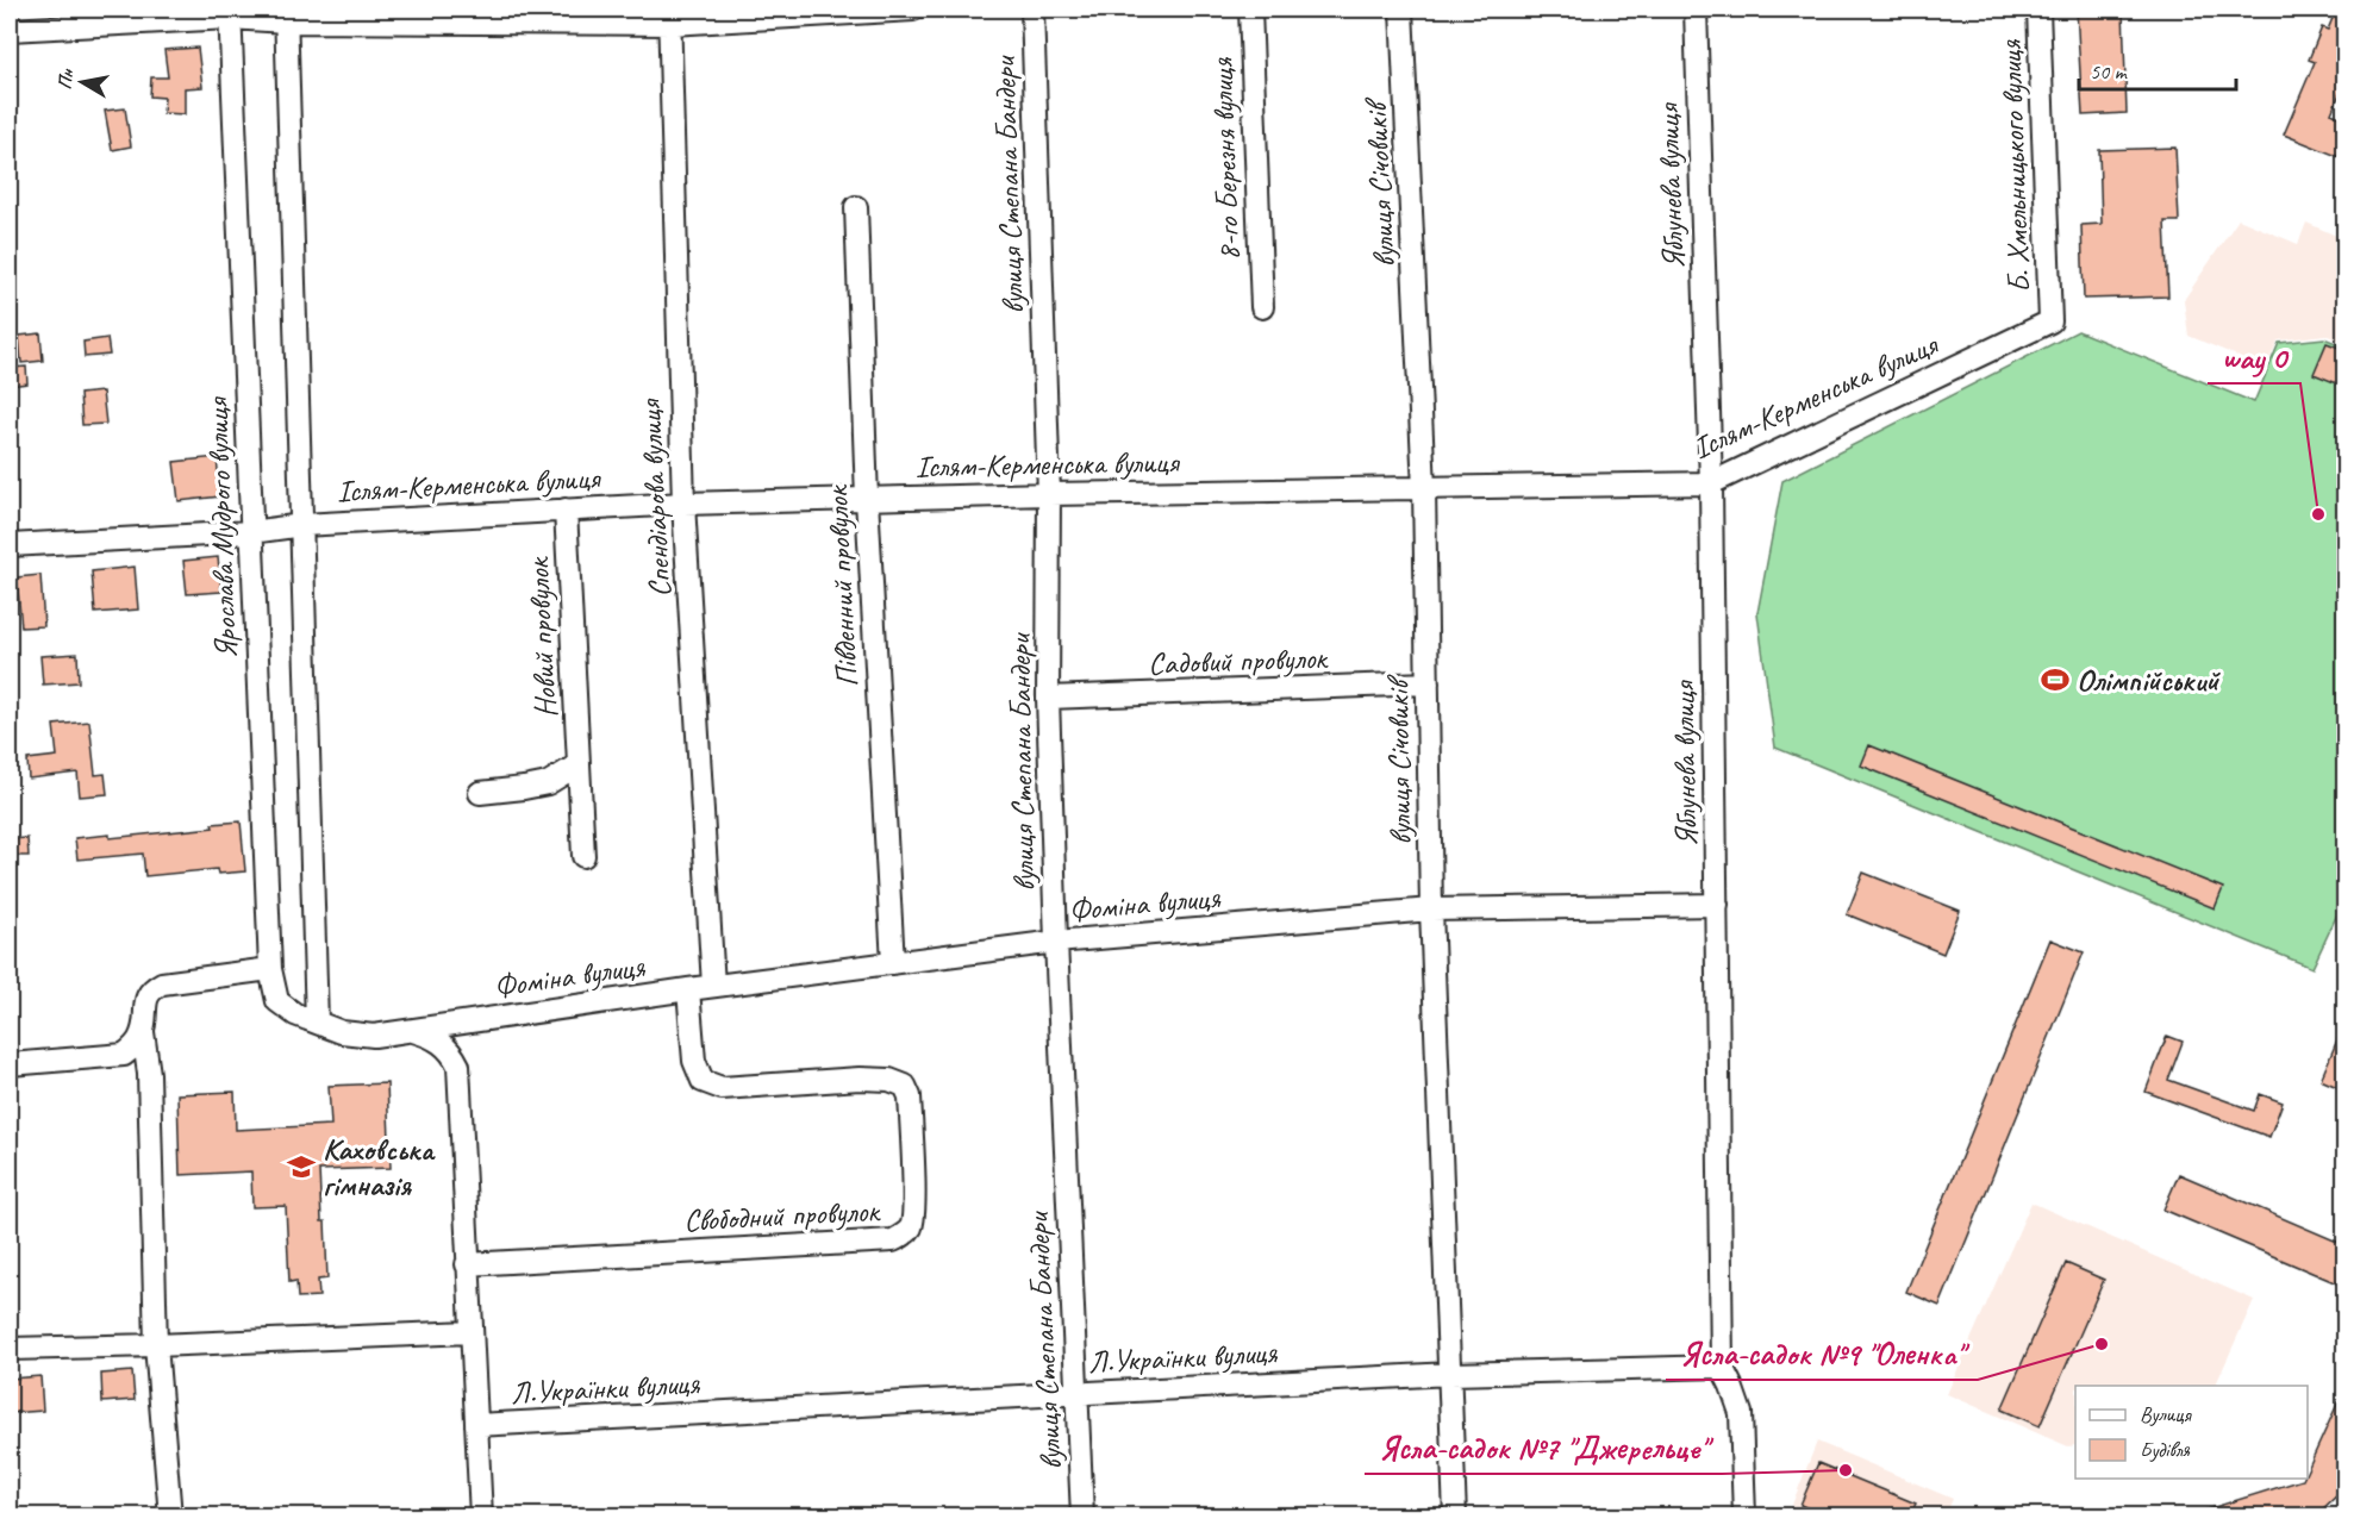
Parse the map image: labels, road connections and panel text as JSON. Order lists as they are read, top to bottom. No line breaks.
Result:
{"streets":{"street":["8-го Березня вулиця","Б. Хмельницького вулиця","вулиця Степана Бандери","вулиця Січовиків","Яблунева вулиця","Іслям-Керменська вулиця","Спендіарова вулиця","Ярослава Мудрого вулиця","Південний провулок","Новий провулок","Садовий провулок","Фоміна вулиця","Свободний провулок","Л.Українки вулиця"]},"crossings":[["Б. Хмельницького вулиця","Іслям-Керменська вулиця"],["вулиця Степана Бандери","Іслям-Керменська вулиця"],["вулиця Степана Бандери","Садовий провулок"],["вулиця Степана Бандери","Фоміна вулиця"],["вулиця Степана Бандери","Л.Українки вулиця"],["вулиця Січовиків","Іслям-Керменська вулиця"],["вулиця Січовиків","Садовий провулок"],["вулиця Січовиків","Фоміна вулиця"],["вулиця Січовиків","Л.Українки вулиця"],["Яблунева вулиця","Іслям-Керменська вулиця"],["Яблунева вулиця","Фоміна вулиця"],["Яблунева вулиця","Л.Українки вулиця"],["Іслям-Керменська вулиця","Спендіарова вулиця"],["Іслям-Керменська вулиця","Ярослава Мудрого вулиця"],["Іслям-Керменська вулиця","Південний провулок"],["Іслям-Керменська вулиця","Новий провулок"],["Спендіарова вулиця","Фоміна вулиця"],["Ярослава Мудрого вулиця","Фоміна вулиця"],["Ярослава Мудрого вулиця","Свободний провулок"],["Ярослава Мудрого вулиця","Л.Українки вулиця"],["Південний провулок","Фоміна вулиця"],["Фоміна вулиця","Свободний провулок"]],"places":{"other":["way 0","Ясла-садок №9 \"Оленка\"","Ясла-садок №7 \"Джерельце\""],"sports":["Олімпійський"],"school or university":["Каховська гімназія"]},"legend":["Вулиця","Будівля"],"scale_bar":"50 m","north":"left"}
